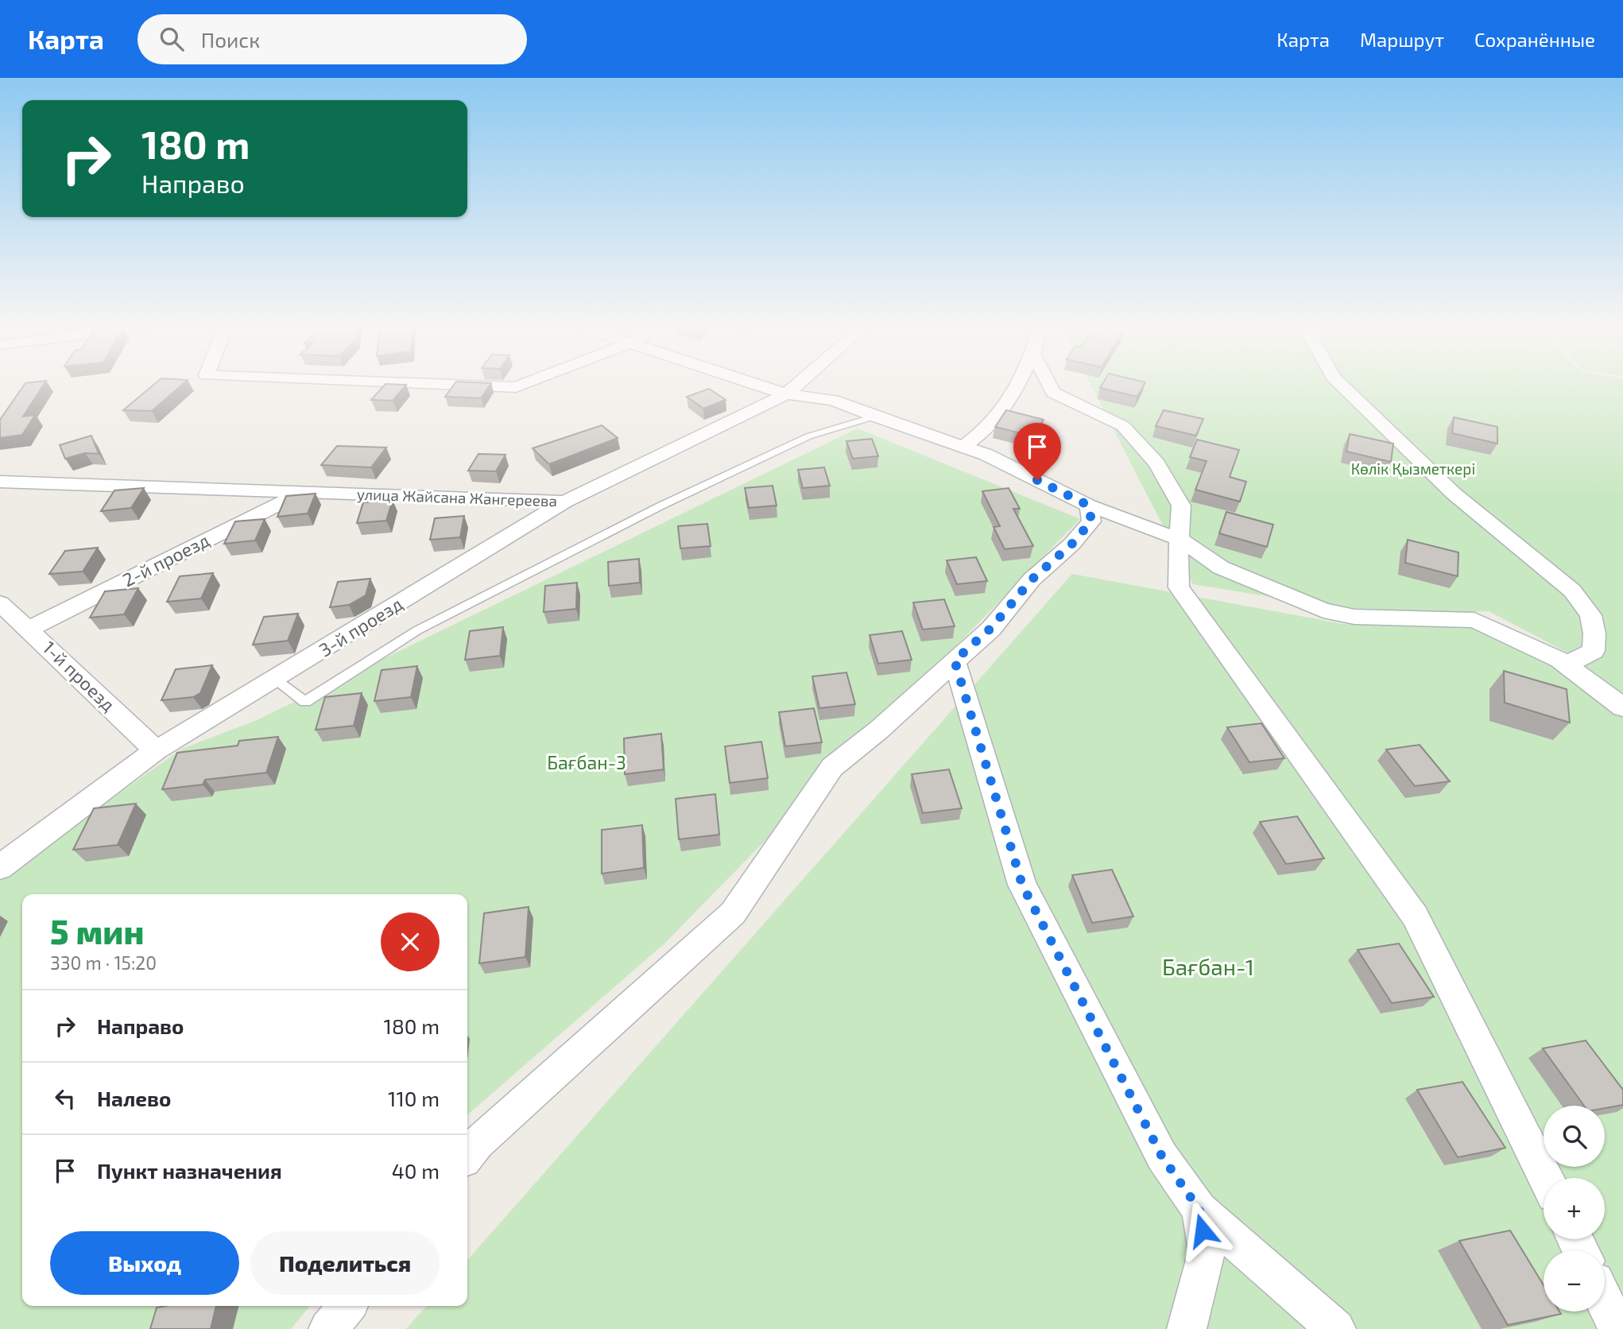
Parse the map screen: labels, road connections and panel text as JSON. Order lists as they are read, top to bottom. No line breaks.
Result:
{"streets":{"street":["улица Жайсана Жангереева","2-й проезд","3-й проезд","1-й проезд"]},"crossings":[["улица Жайсана Жангереева","2-й проезд"],["улица Жайсана Жангереева","3-й проезд"],["2-й проезд","1-й проезд"],["3-й проезд","1-й проезд"]],"parks":["Көлік Қызметкері","Бағбан-3","Бағбан-1"],"page":{"header":"Карта","search":"Поиск","nav":["Карта","Маршрут","Сохранённые"],"turn":["180 m","Направо"],"heading":["5 мин","330 m · 15:20"],"list":[{"name":"Направо","value":"180 m"},{"name":"Налево","value":"110 m"},{"name":"Пункт назначения","value":"40 m"}],"map_buttons":["+","−"],"buttons":["Выход","Поделиться"]}}
